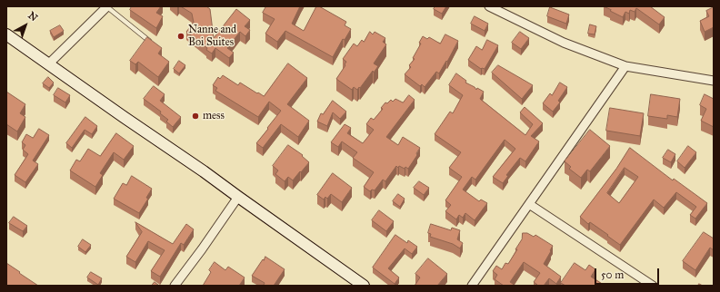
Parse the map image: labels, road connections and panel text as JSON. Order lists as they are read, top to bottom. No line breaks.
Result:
{"places":["Nanne and Boi Suites","mess"],"scale_bar":"50 m","north":"top right"}
